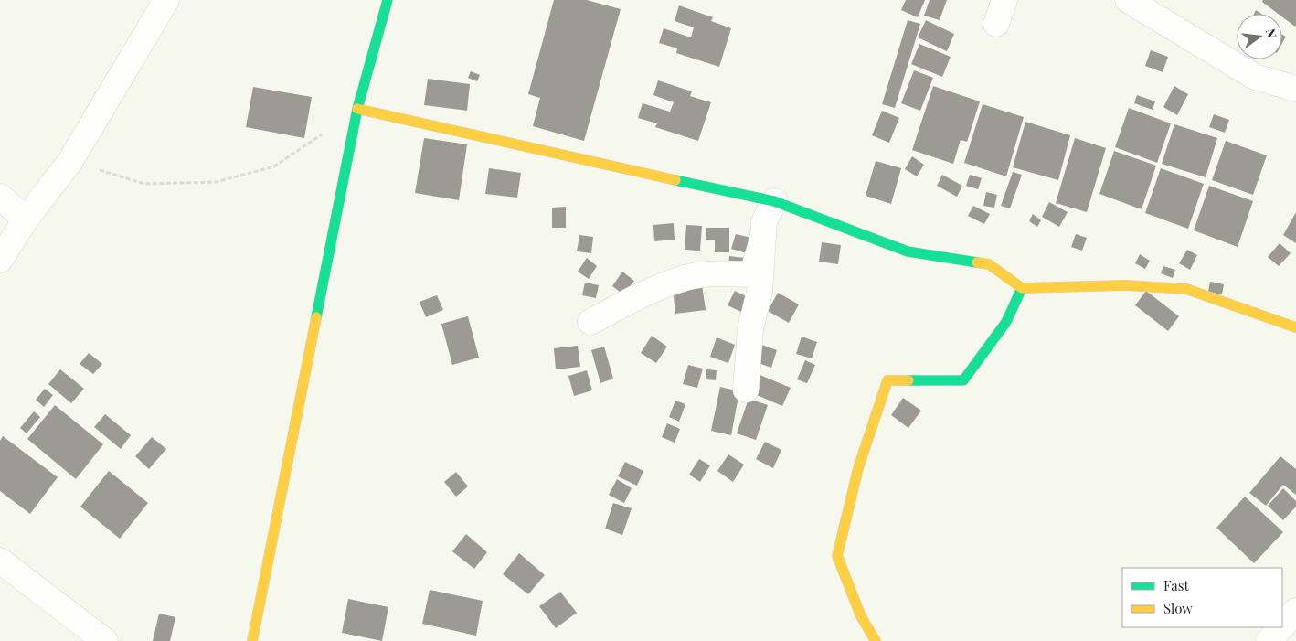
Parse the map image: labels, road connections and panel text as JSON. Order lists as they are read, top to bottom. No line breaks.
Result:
{"legend":["Fast","Slow"],"north":"right"}
